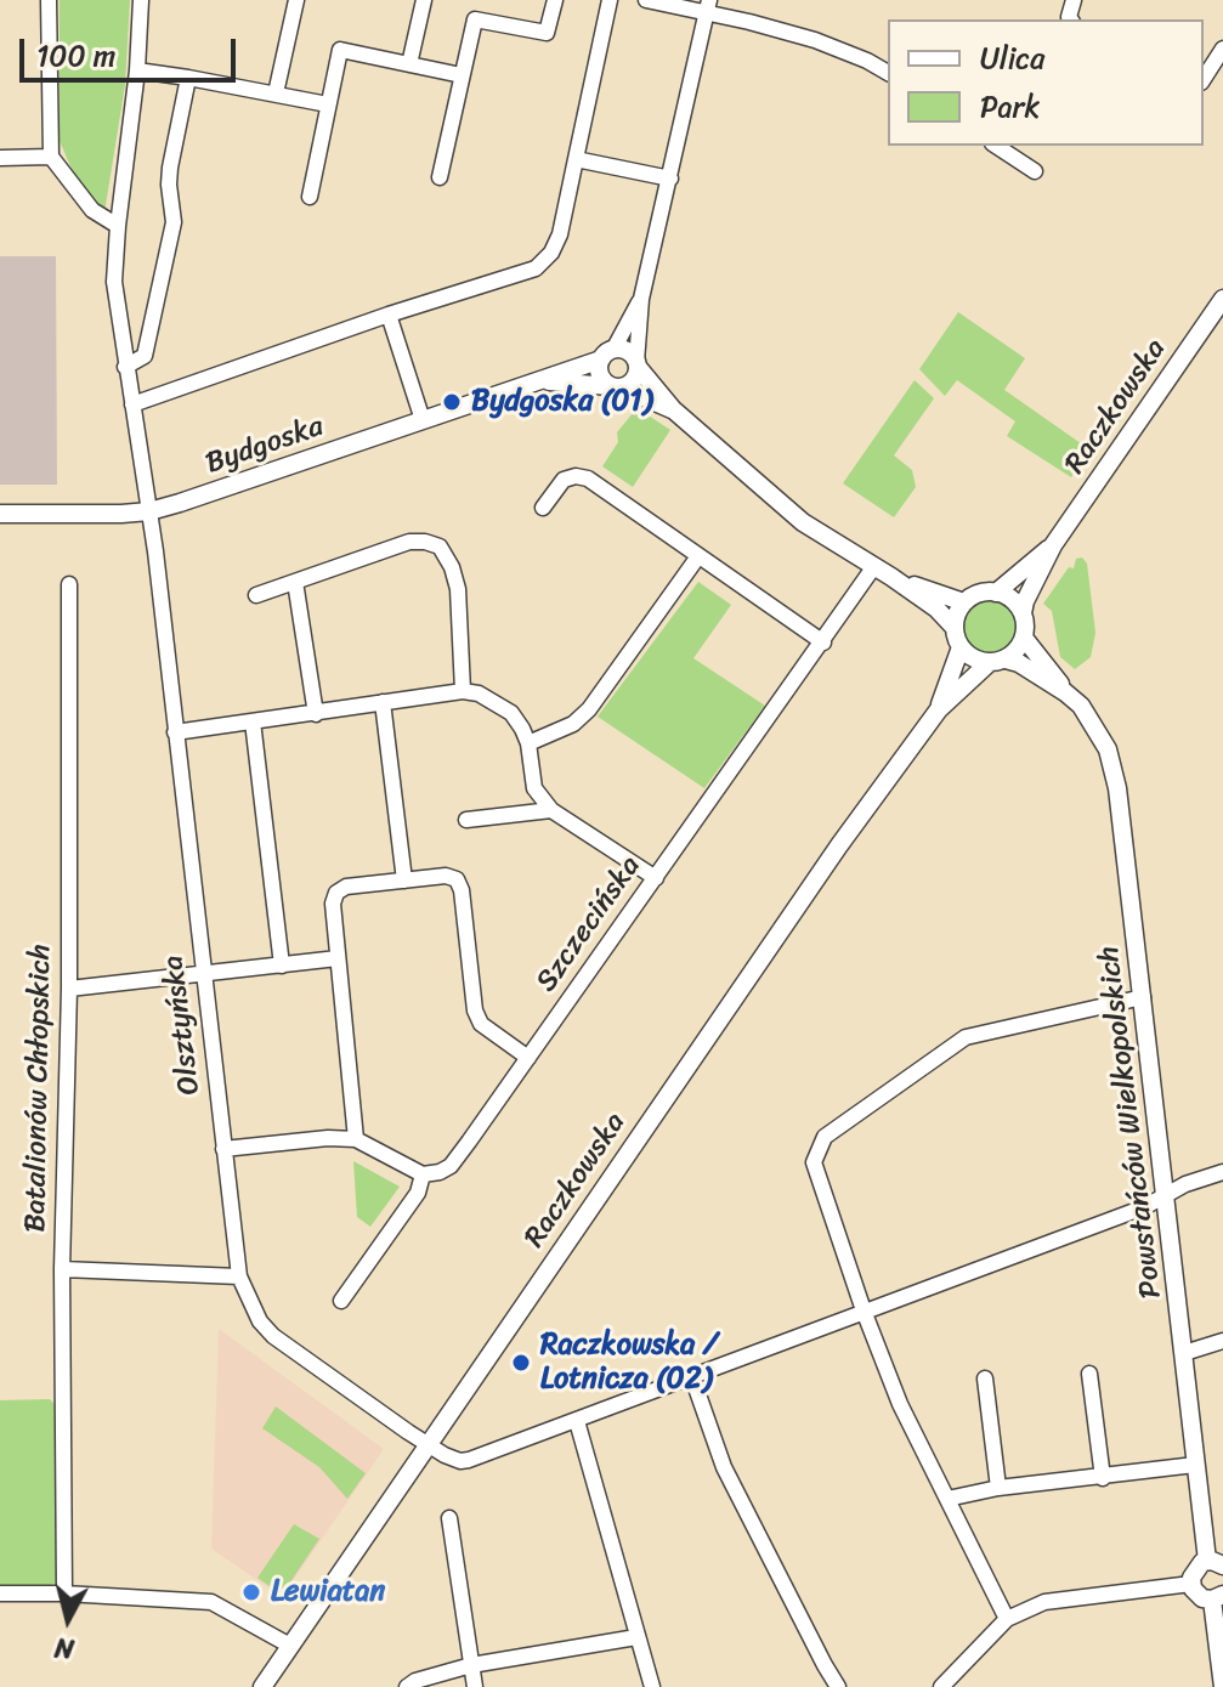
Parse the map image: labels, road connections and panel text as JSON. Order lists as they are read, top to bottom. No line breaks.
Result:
{"streets":{"street":["Raczkowska","Bydgoska","Szczecińska","Olsztyńska","Batalionów Chłopskich","Powstańców Wielkopolskich"]},"crossings":[["Raczkowska","Bydgoska"],["Raczkowska","Olsztyńska"],["Raczkowska","Powstańców Wielkopolskich"],["Bydgoska","Szczecińska"],["Bydgoska","Olsztyńska"],["Bydgoska","Powstańców Wielkopolskich"],["Olsztyńska","Powstańców Wielkopolskich"]],"places":["Bydgoska (01)","Raczkowska / Lotnicza (02)","Lewiatan"],"legend":["Ulica","Park"],"scale_bar":"100 m","north":"bottom"}
